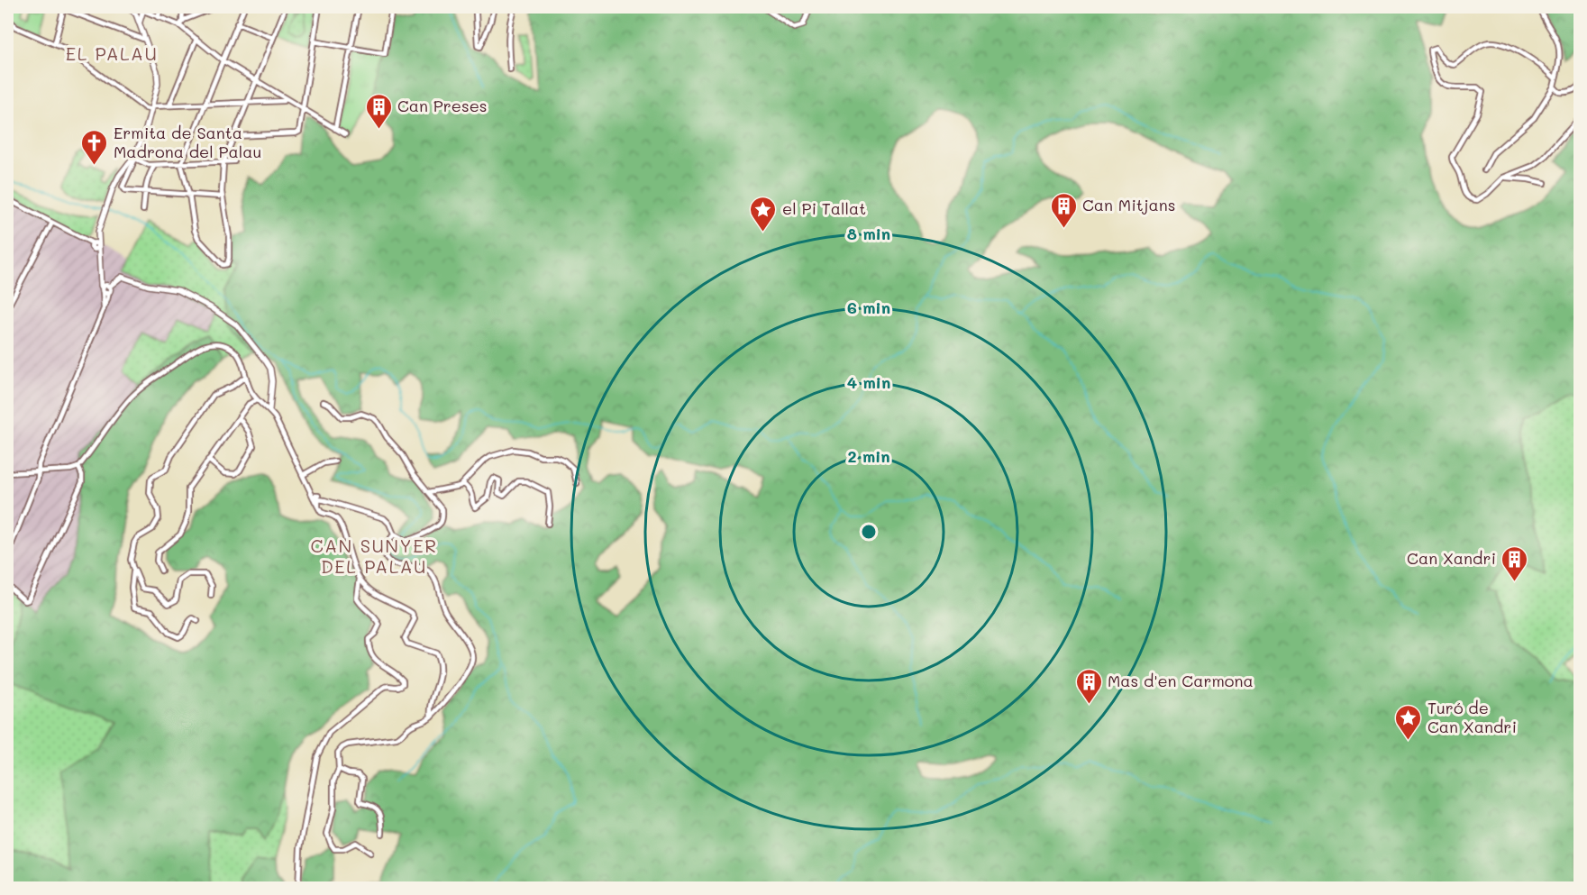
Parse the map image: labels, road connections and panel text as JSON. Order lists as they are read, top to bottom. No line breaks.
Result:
{"districts":["EL PALAU","CAN SUNYER DEL PALAU"],"places":{"building":["Can Preses","Can Mitjans","Can Xandri","Mas d'en Carmona"],"church":["Ermita de Santa Madrona del Palau"],"place":["el Pi Tallat","Turó de Can Xandri"]},"rings":["8 min","6 min","4 min","2 min"]}
